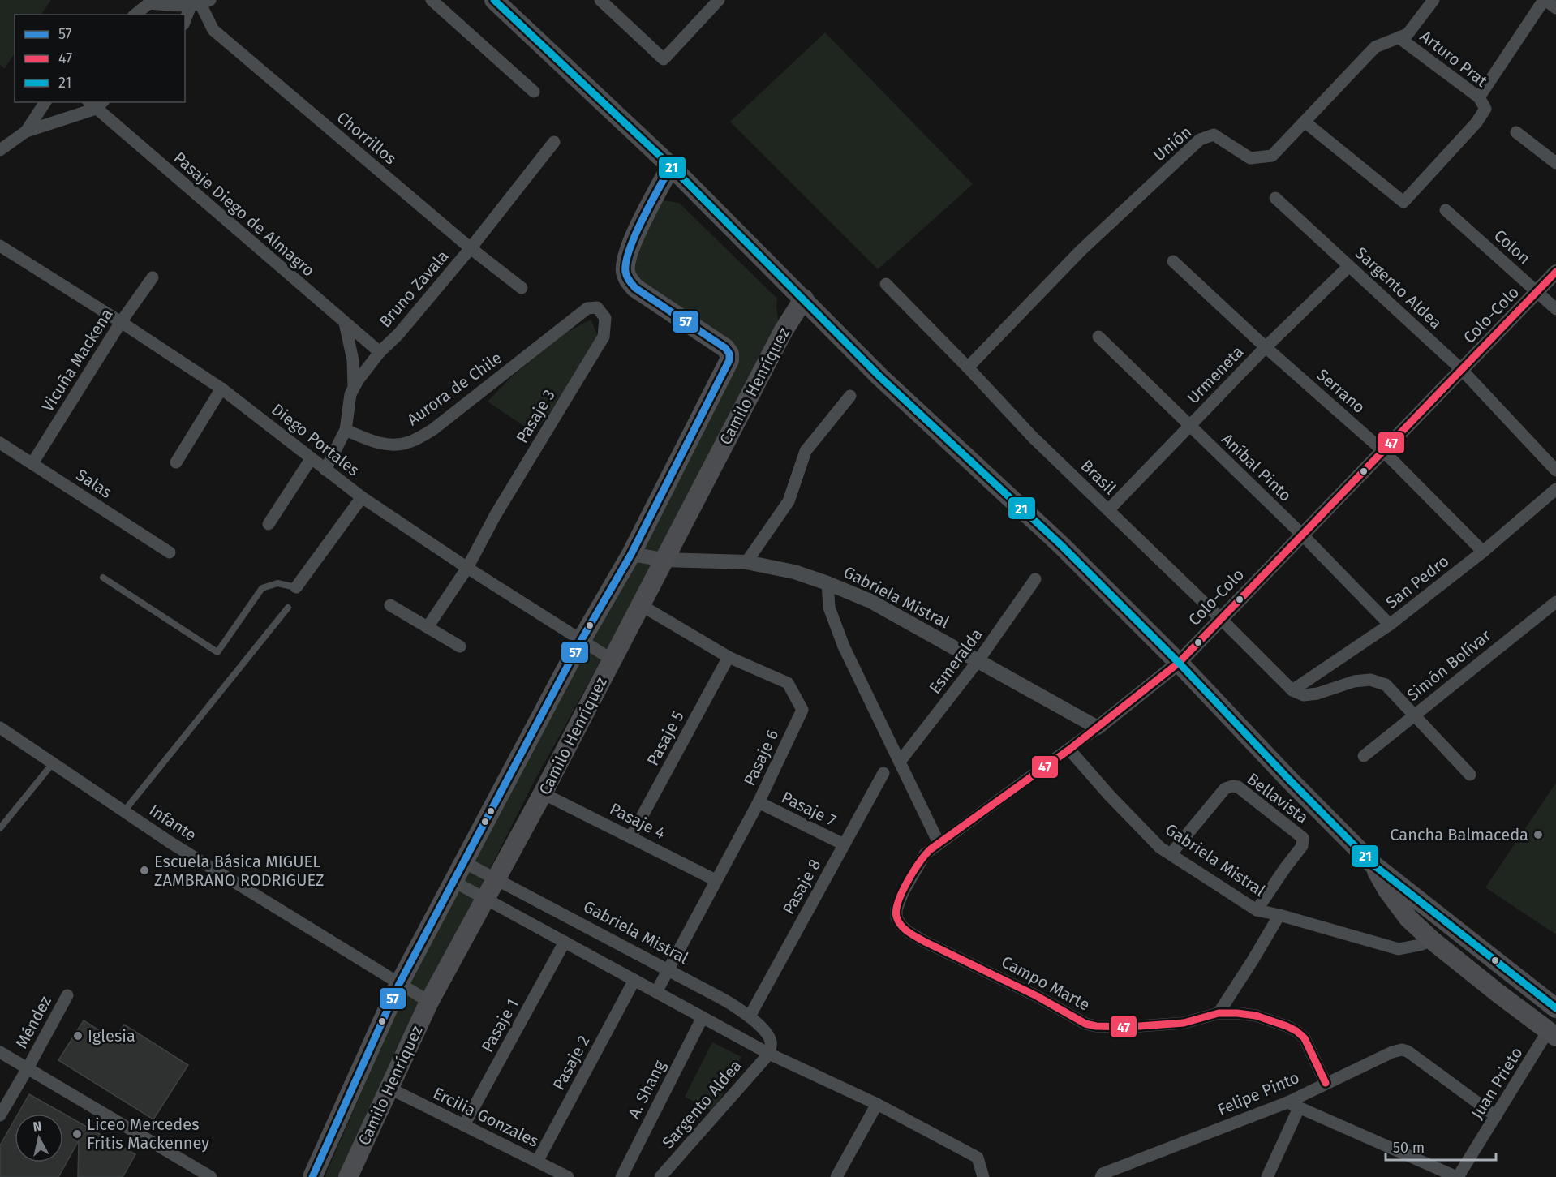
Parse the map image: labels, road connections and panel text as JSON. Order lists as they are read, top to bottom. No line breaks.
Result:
{"streets":{"main road":["Camilo Henríquez"],"street":["Arturo Prat","Chorrillos","Unión","Pasaje Diego de Almagro","Colon","Sargento Aldea","Bruno Zavala","Colo-Colo","Vicuña Mackena","Urmeneta","Aurora de Chile","Serrano","Pasaje 3","Diego Portales","Aníbal Pinto","Brasil","Salas","San Pedro","Gabriela Mistral","Esmeralda","Simón Bolívar","Pasaje 5","Pasaje 6","Bellavista","Pasaje 7","Pasaje 4","Infante","Pasaje 8","Campo Marte","Méndez","Pasaje 1","Pasaje 2","Juan Prieto","A. Shang","Felipe Pinto","Ercilia Gonzales"]},"crossings":[["Arturo Prat","Unión"],["Chorrillos","Bruno Zavala"],["Unión","Brasil"],["Pasaje Diego de Almagro","Bruno Zavala"],["Colon","Colo-Colo"],["Sargento Aldea","Colo-Colo"],["Sargento Aldea","Urmeneta"],["Sargento Aldea","Gabriela Mistral"],["Bruno Zavala","Aurora de Chile"],["Bruno Zavala","Diego Portales"],["Colo-Colo","Serrano"],["Colo-Colo","Aníbal Pinto"],["Colo-Colo","Brasil"],["Colo-Colo","Gabriela Mistral"],["Colo-Colo","Campo Marte"],["Vicuña Mackena","Diego Portales"],["Vicuña Mackena","Salas"],["Urmeneta","Serrano"],["Urmeneta","Aníbal Pinto"],["Urmeneta","Brasil"],["Camilo Henríquez","Diego Portales"],["Camilo Henríquez","Gabriela Mistral"],["Camilo Henríquez","Pasaje 6"],["Camilo Henríquez","Pasaje 4"],["Camilo Henríquez","Infante"],["Camilo Henríquez","Ercilia Gonzales"],["Aurora de Chile","Pasaje 3"],["Serrano","San Pedro"],["Pasaje 3","Diego Portales"],["Aníbal Pinto","San Pedro"],["Brasil","San Pedro"],["Gabriela Mistral","Esmeralda"],["Gabriela Mistral","Pasaje 6"],["Gabriela Mistral","Bellavista"],["Gabriela Mistral","Pasaje 8"],["Pasaje 5","Pasaje 6"],["Pasaje 5","Pasaje 4"],["Pasaje 6","Pasaje 7"],["Pasaje 6","Pasaje 4"],["Pasaje 7","Pasaje 8"],["Campo Marte","Felipe Pinto"],["Pasaje 1","Ercilia Gonzales"],["Pasaje 2","Ercilia Gonzales"],["Juan Prieto","Felipe Pinto"]],"places":["Cancha Balmaceda","Escuela Básica MIGUEL ZAMBRANO RODRIGUEZ","Iglesia","Liceo Mercedes Fritis Mackenney"],"lines":["transit line 21","transit line 57","transit line 47"],"legend":["57","47","21"],"scale_bar":"50 m","north":"top"}
